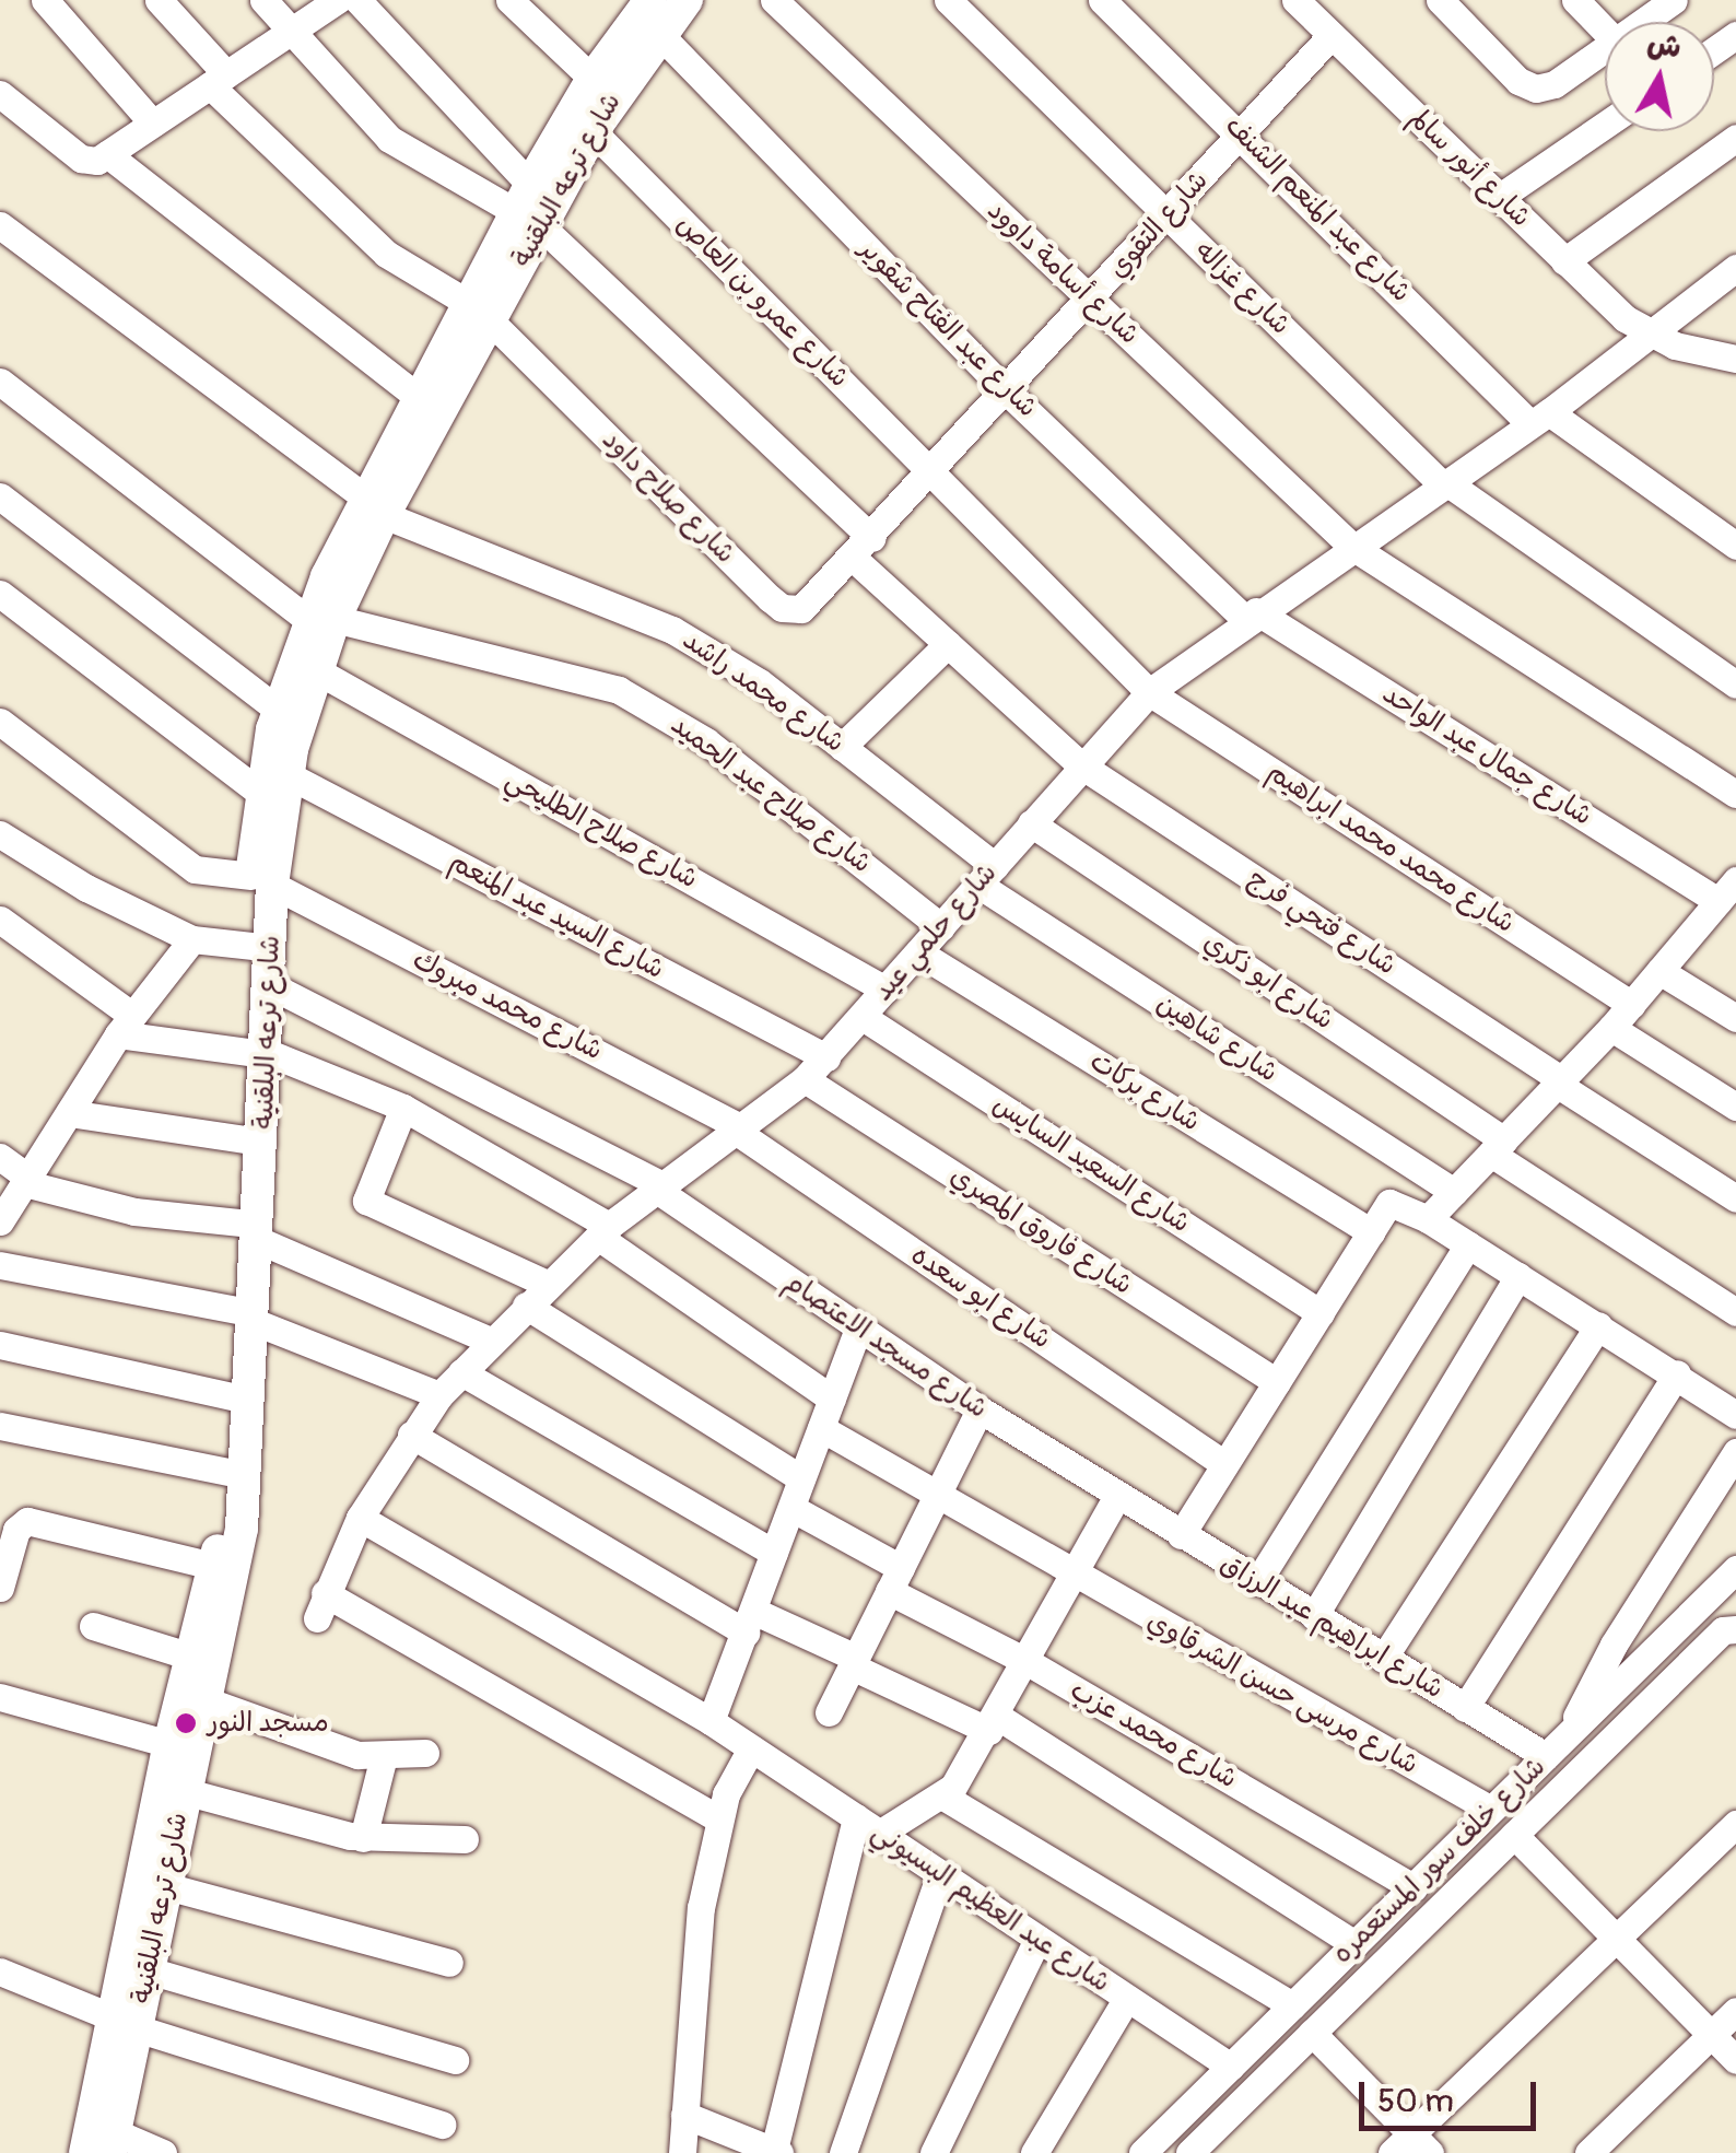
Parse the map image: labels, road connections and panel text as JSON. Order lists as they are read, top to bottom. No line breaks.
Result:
{"streets":{"street":["شارع أنور سالم","شارع ترعه البلقنية","شارع عبد المنعم الشنف","شارع التقوي","شارع أسامة داوود","شارع غزاله","شارع عمرو بن العاص","شارع عبد الفتاح شقوير","شارع صلاح داود","شارع محمد راشد","شارع جمال عبد الواحد","شارع صلاح عبد الحميد","شارع صلاح الطليحي","شارع محمد محمد ابراهيم","شارع السيد عبد المنعم","شارع فتحي فرج","شارع حلمي عيد","شارع ابو ذكري","شارع محمد مبروك","شارع شاهين","شارع بركات","شارع السعيد السايس","شارع فاروق المصري","شارع ابو سعده","شارع مسجد الاعتصام","شارع ابراهيم عبد الرزاق","شارع مرسى حسن الشرقاوي","شارع محمد عزب","شارع خلف سور المستعمره","شارع عبد العظيم البسيوني"]},"crossings":[["شارع أنور سالم","شارع التقوي"],["شارع أنور سالم","شارع حلمي عيد"],["شارع ترعه البلقنية","شارع عمرو بن العاص"],["شارع ترعه البلقنية","شارع عبد الفتاح شقوير"],["شارع ترعه البلقنية","شارع صلاح داود"],["شارع ترعه البلقنية","شارع محمد راشد"],["شارع ترعه البلقنية","شارع صلاح عبد الحميد"],["شارع ترعه البلقنية","شارع صلاح الطليحي"],["شارع ترعه البلقنية","شارع السيد عبد المنعم"],["شارع ترعه البلقنية","شارع فتحي فرج"],["شارع ترعه البلقنية","شارع محمد مبروك"],["شارع ترعه البلقنية","شارع مسجد الاعتصام"],["شارع عبد المنعم الشنف","شارع التقوي"],["شارع عبد المنعم الشنف","شارع حلمي عيد"],["شارع التقوي","شارع أسامة داوود"],["شارع التقوي","شارع غزاله"],["شارع التقوي","شارع عمرو بن العاص"],["شارع التقوي","شارع عبد الفتاح شقوير"],["شارع التقوي","شارع صلاح داود"],["شارع التقوي","شارع فتحي فرج"],["شارع أسامة داوود","شارع حلمي عيد"],["شارع غزاله","شارع حلمي عيد"],["شارع عمرو بن العاص","شارع محمد محمد ابراهيم"],["شارع عمرو بن العاص","شارع حلمي عيد"],["شارع عبد الفتاح شقوير","شارع جمال عبد الواحد"],["شارع عبد الفتاح شقوير","شارع حلمي عيد"],["شارع صلاح داود","شارع فتحي فرج"],["شارع محمد راشد","شارع حلمي عيد"],["شارع محمد راشد","شارع شاهين"],["شارع جمال عبد الواحد","شارع حلمي عيد"],["شارع صلاح عبد الحميد","شارع حلمي عيد"],["شارع صلاح الطليحي","شارع حلمي عيد"],["شارع محمد محمد ابراهيم","شارع حلمي عيد"],["شارع السيد عبد المنعم","شارع حلمي عيد"],["شارع فتحي فرج","شارع حلمي عيد"],["شارع حلمي عيد","شارع ابو ذكري"],["شارع حلمي عيد","شارع محمد مبروك"],["شارع حلمي عيد","شارع شاهين"],["شارع حلمي عيد","شارع بركات"],["شارع حلمي عيد","شارع السعيد السايس"],["شارع حلمي عيد","شارع فاروق المصري"],["شارع حلمي عيد","شارع ابو سعده"],["شارع حلمي عيد","شارع مسجد الاعتصام"],["شارع حلمي عيد","شارع عبد العظيم البسيوني"],["شارع محمد مبروك","شارع ابو سعده"],["شارع مسجد الاعتصام","شارع ابراهيم عبد الرزاق"],["شارع ابراهيم عبد الرزاق","شارع خلف سور المستعمره"],["شارع مرسى حسن الشرقاوي","شارع خلف سور المستعمره"],["شارع محمد عزب","شارع خلف سور المستعمره"],["شارع خلف سور المستعمره","شارع عبد العظيم البسيوني"]],"places":["مسجد النور"],"scale_bar":"50 m","north":"top"}
